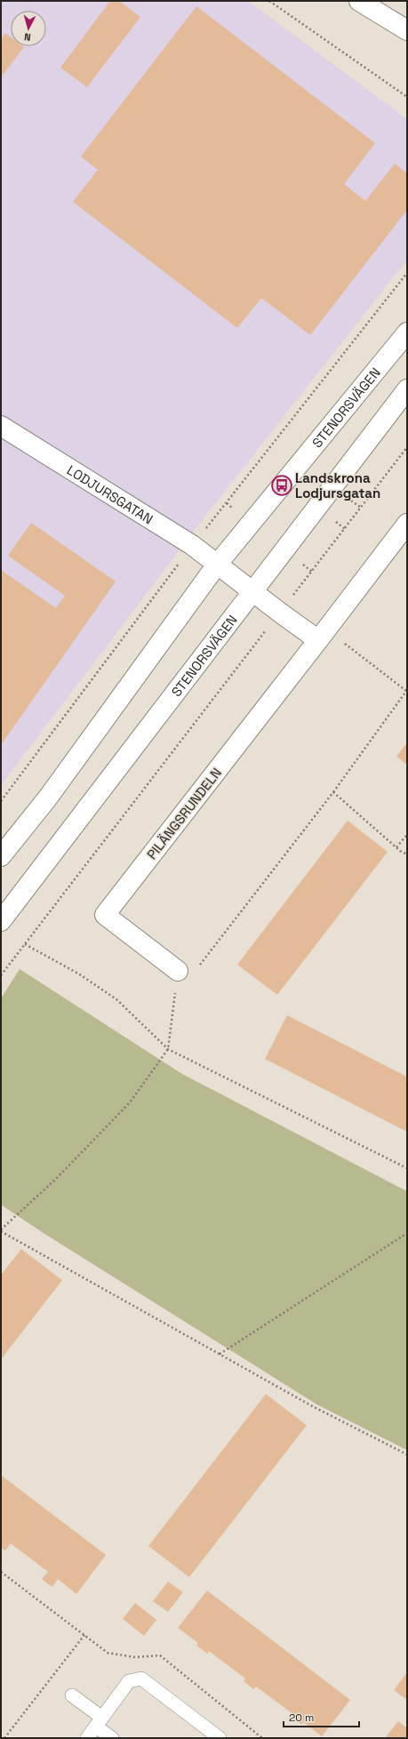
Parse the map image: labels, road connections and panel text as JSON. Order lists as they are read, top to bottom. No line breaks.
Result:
{"streets":{"street":["STENORSVÄGEN","LODJURSGATAN","PILÄNGSRUNDELN"]},"crossings":[["STENORSVÄGEN","LODJURSGATAN"]],"places":{"bus stop":["Landskrona Lodjursgatan"]},"scale_bar":"20 m","north":"bottom"}
